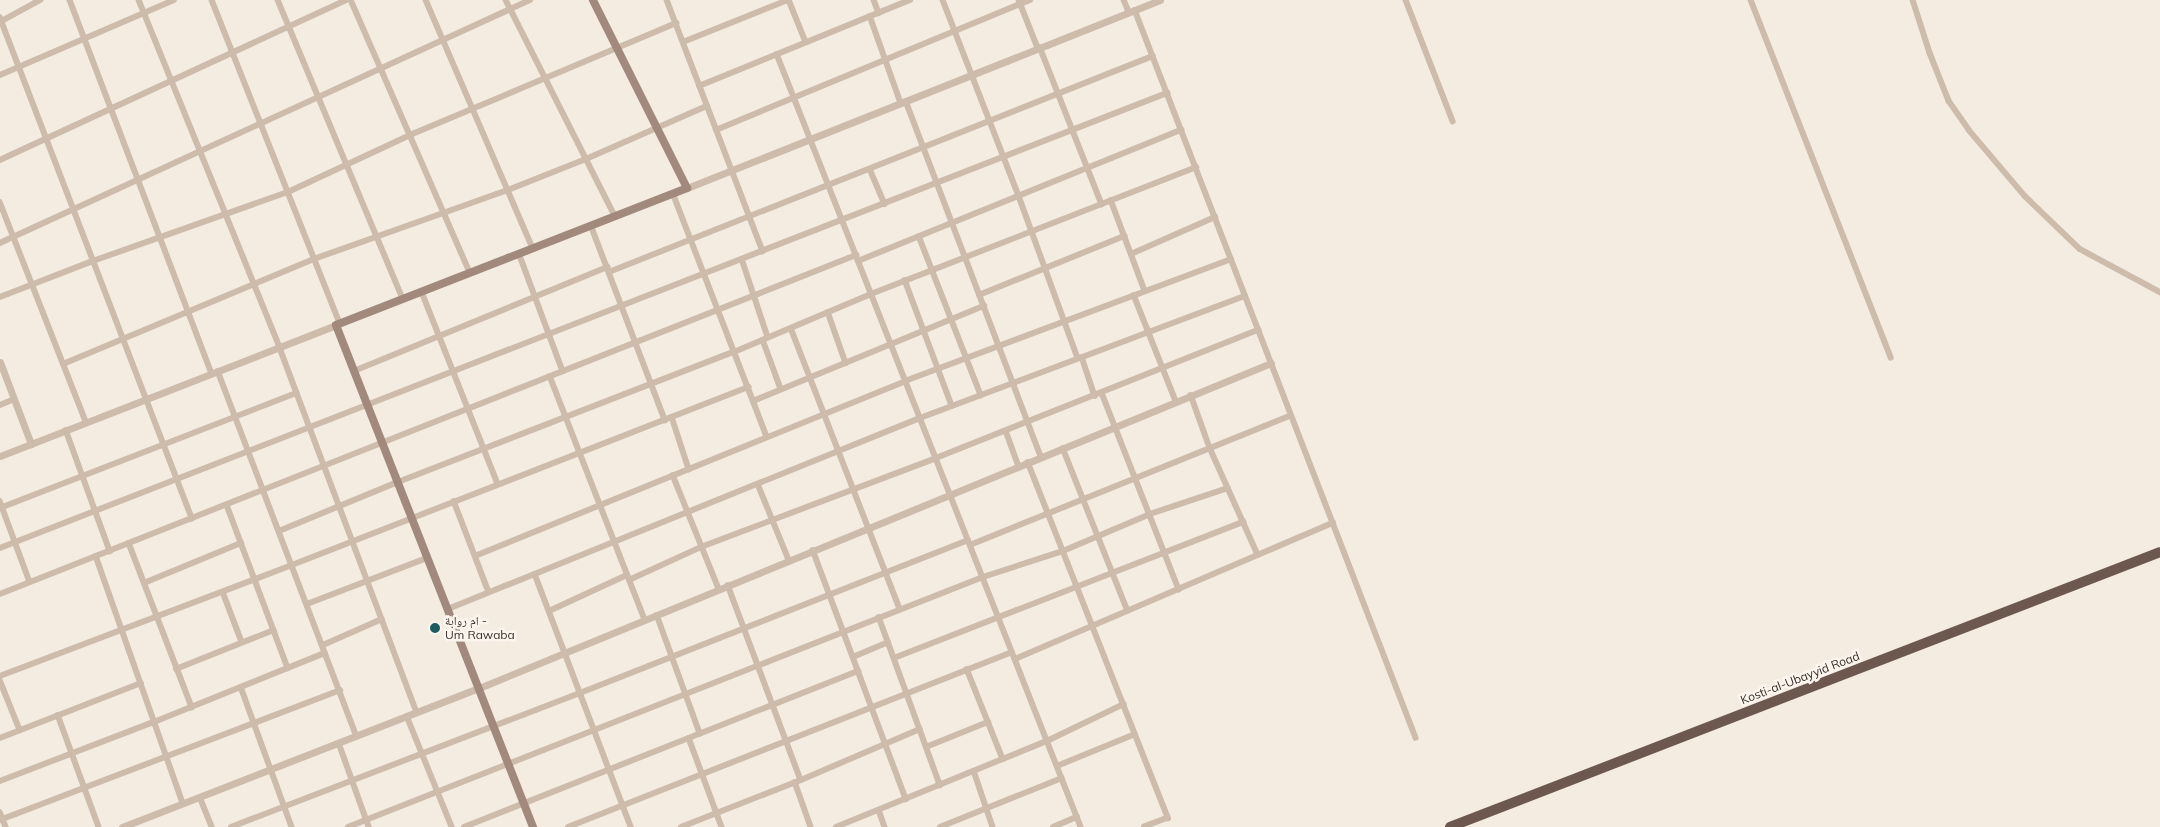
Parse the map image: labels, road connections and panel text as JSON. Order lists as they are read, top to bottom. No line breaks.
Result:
{"streets":{"highway":["Kosti-al-Ubayyid Road"]},"places":["ام روابة - Um Rawaba"]}
